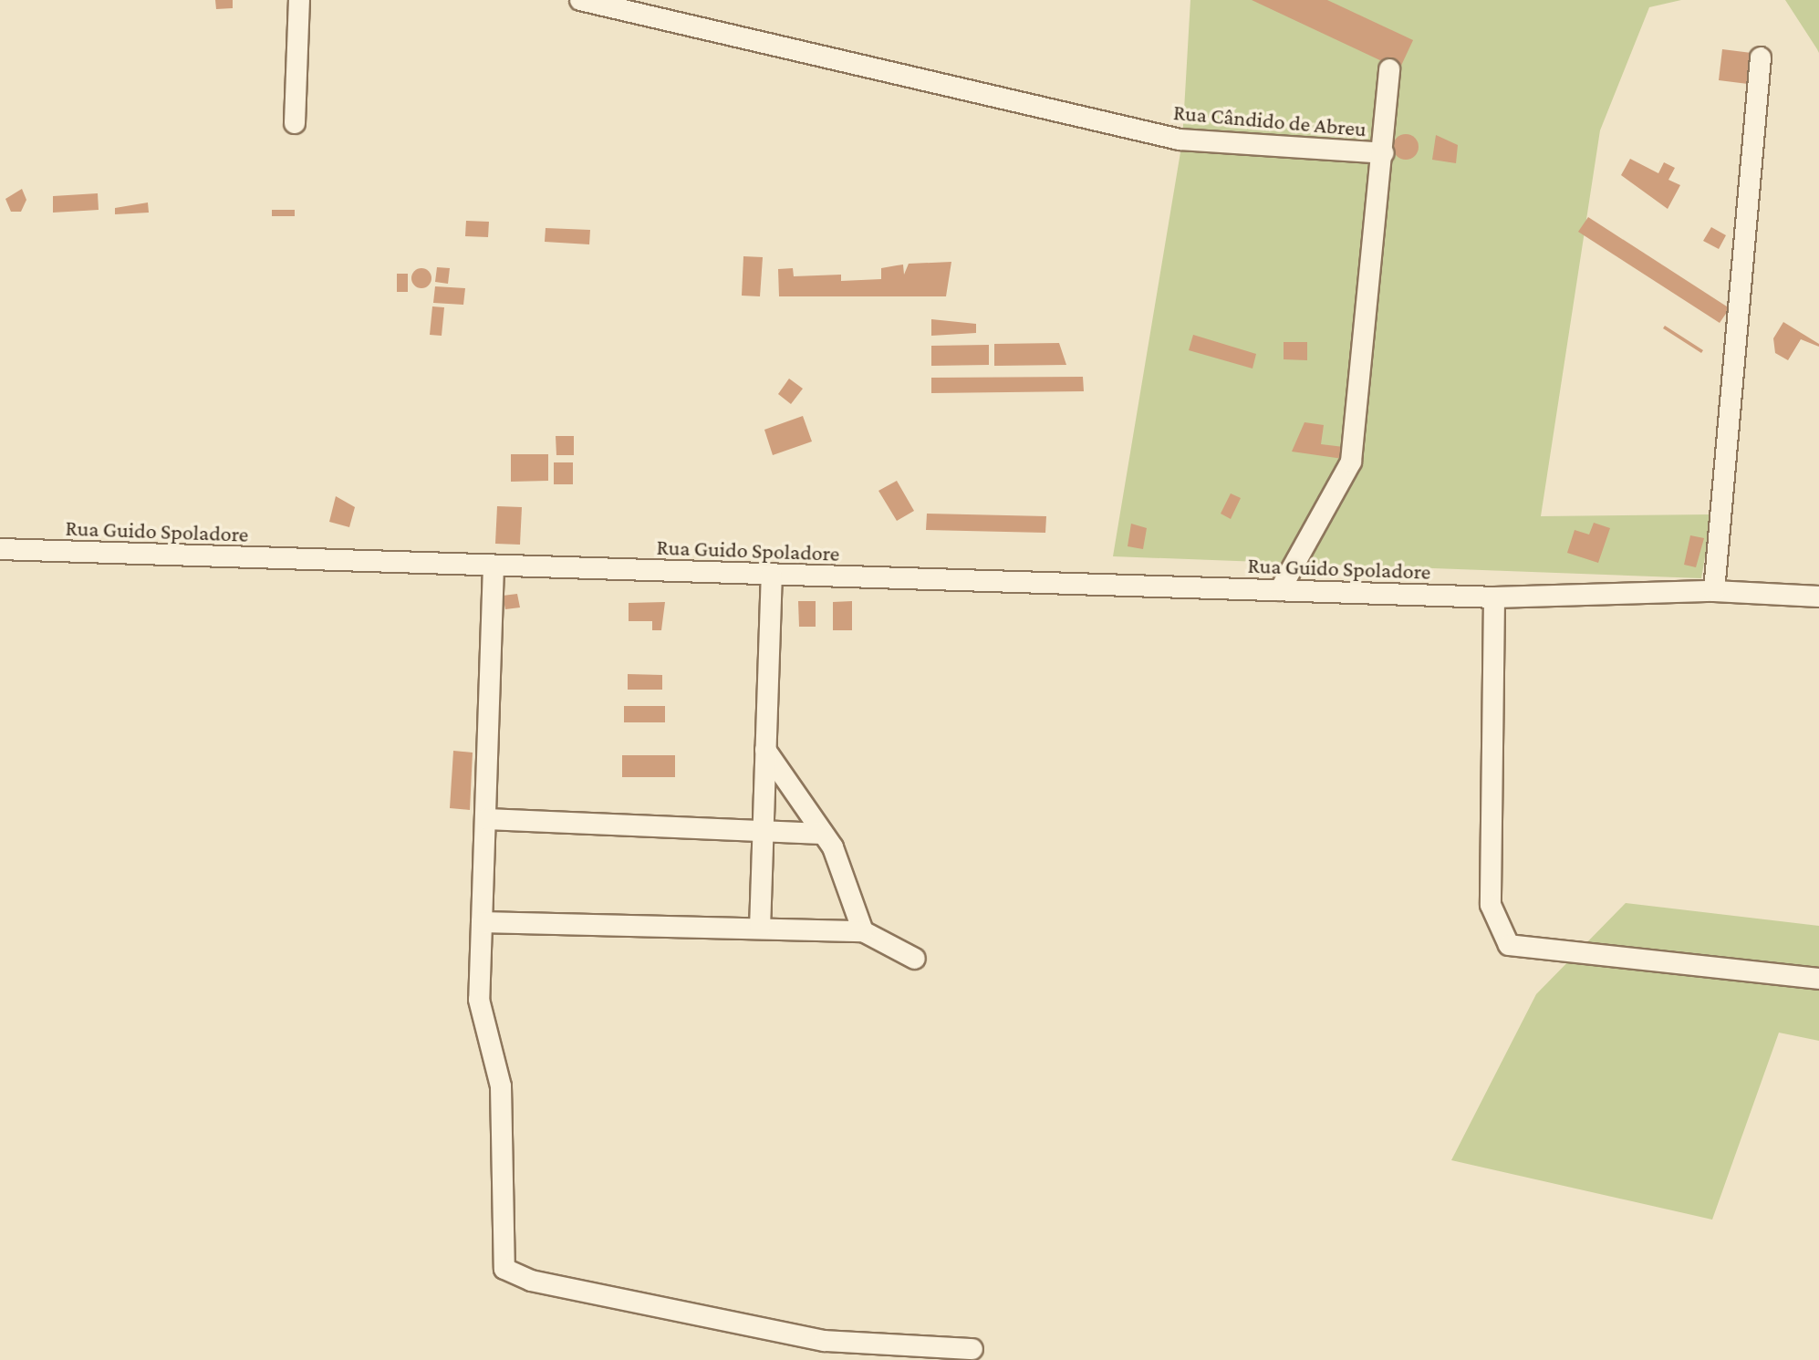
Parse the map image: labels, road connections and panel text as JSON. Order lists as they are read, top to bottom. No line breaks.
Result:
{"streets":{"street":["Rua Cândido de Abreu","Rua Guido Spoladore"]},"crossings":[["Rua Cândido de Abreu","Rua Guido Spoladore"]]}
